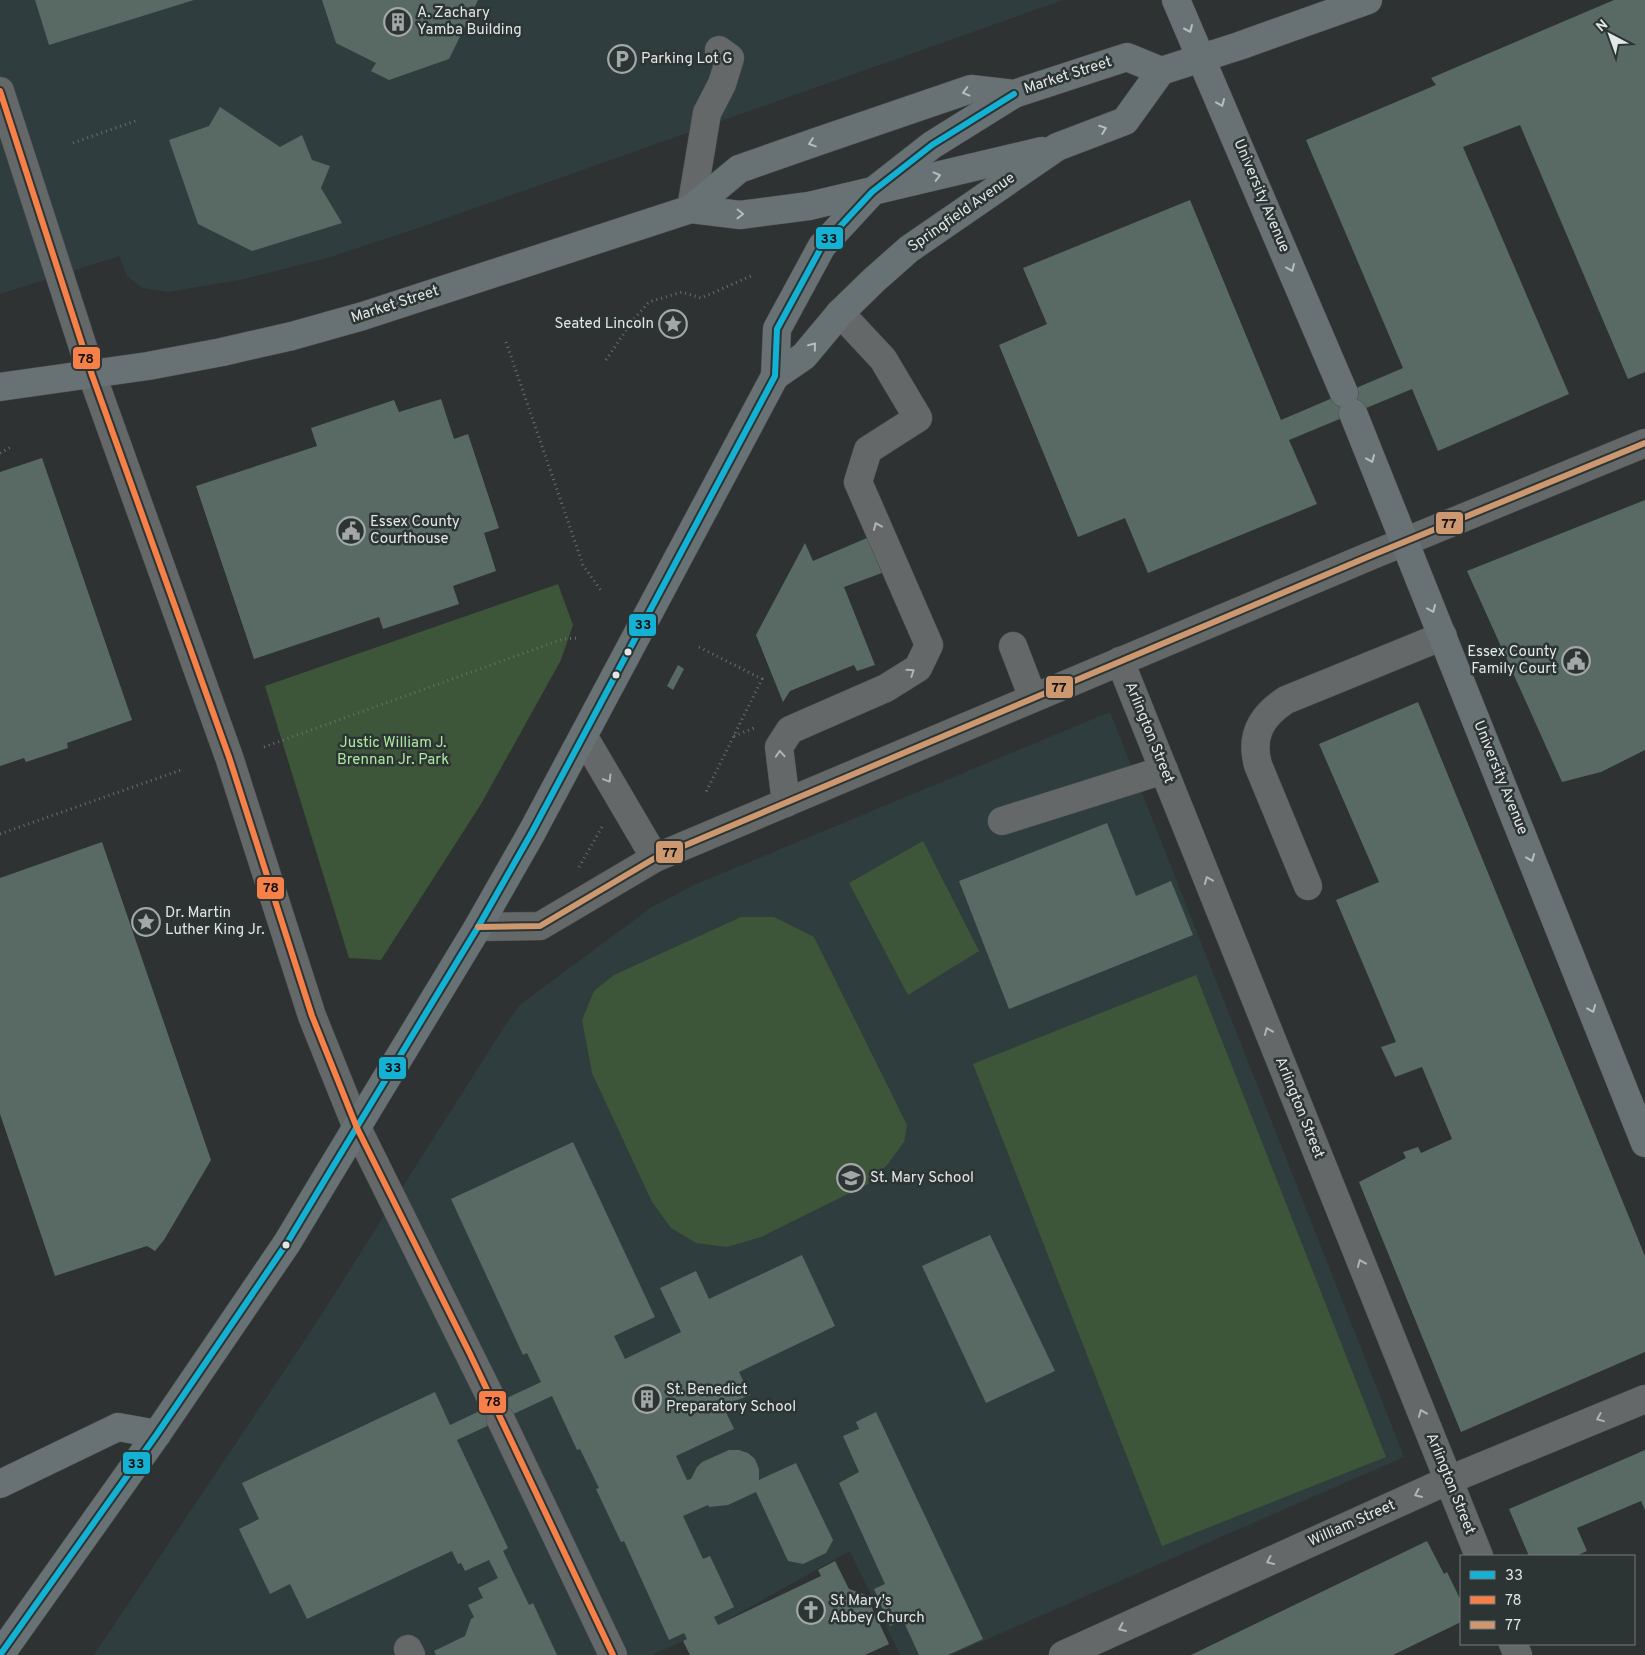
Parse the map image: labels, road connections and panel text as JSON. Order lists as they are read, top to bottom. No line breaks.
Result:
{"streets":{"main road":["Market Street","University Avenue","Springfield Avenue"],"street":["Arlington Street","William Street"]},"crossings":[["Market Street","Springfield Avenue"],["Arlington Street","William Street"]],"one_way":["University Avenue","Arlington Street","William Street"],"parks":["Justic William J. Brennan Jr. Park"],"places":{"building":["A. Zachary Yamba Building","St. Benedict Preparatory School"],"parking":["Parking Lot G"],"place":["Seated Lincoln","Dr. Martin Luther King Jr."],"public building":["Essex County Courthouse","Essex County Family Court"],"school or university":["St. Mary School"],"church":["St Mary's Abbey Church"]},"lines":["transit line 78","transit line 33","transit line 77"],"legend":["33","78","77"],"north":"top left"}
